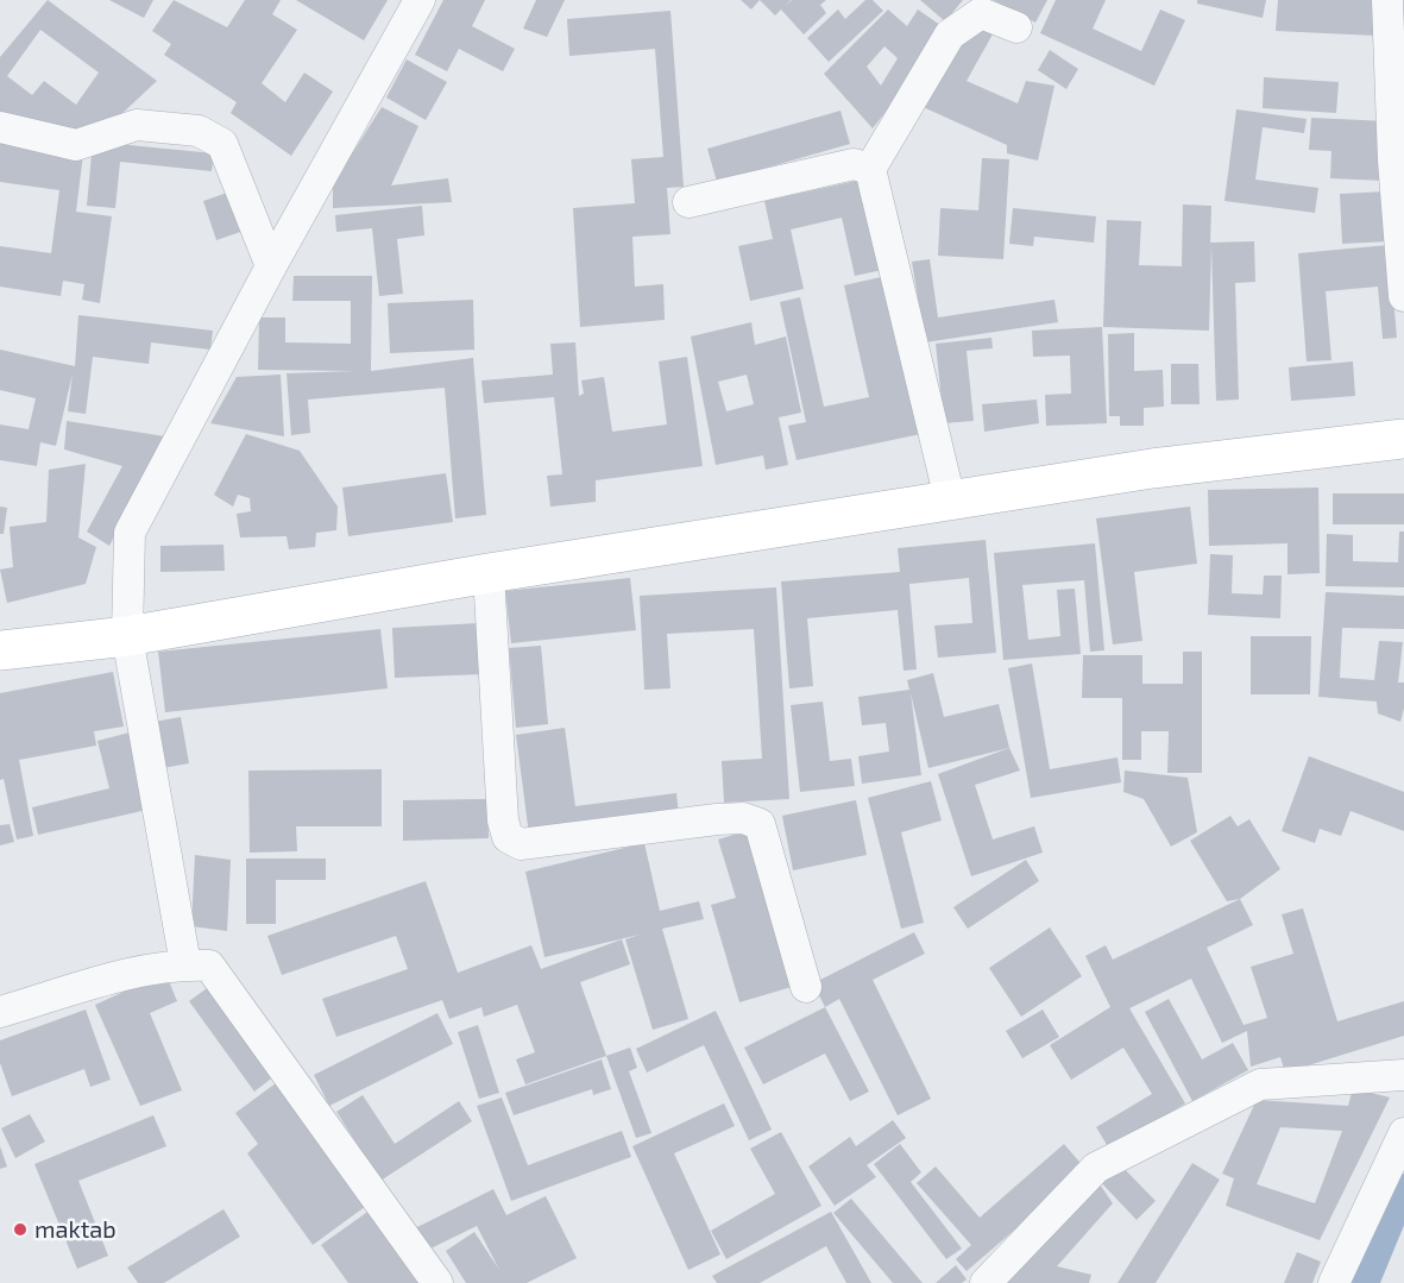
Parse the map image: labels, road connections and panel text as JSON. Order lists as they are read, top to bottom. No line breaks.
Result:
{"places":["maktab"]}
